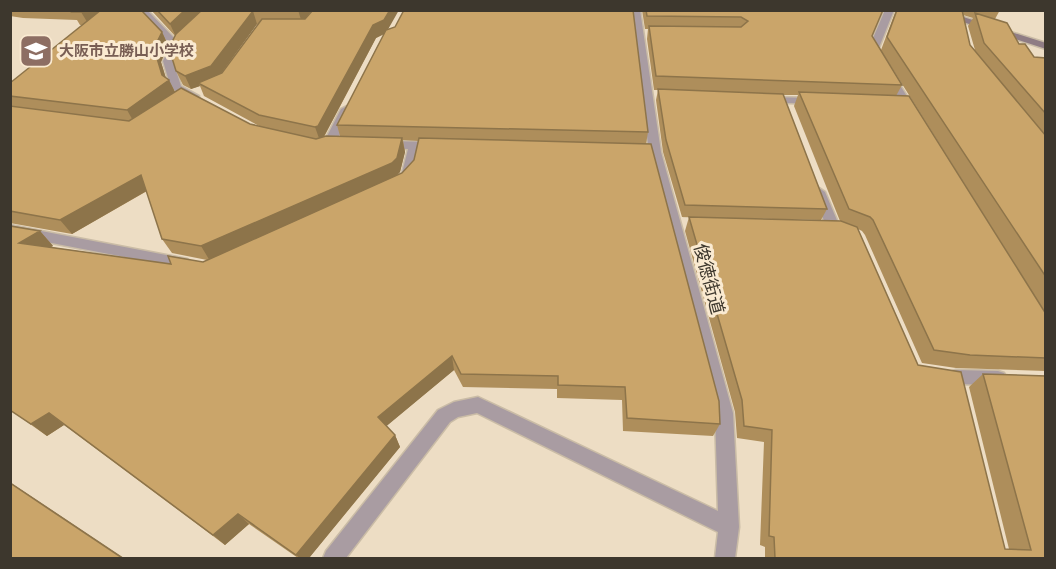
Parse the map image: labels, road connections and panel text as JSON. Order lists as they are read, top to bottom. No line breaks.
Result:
{"streets":{"street":["俊徳街道"]},"places":{"school or university":["大阪市立勝山小学校"]}}
